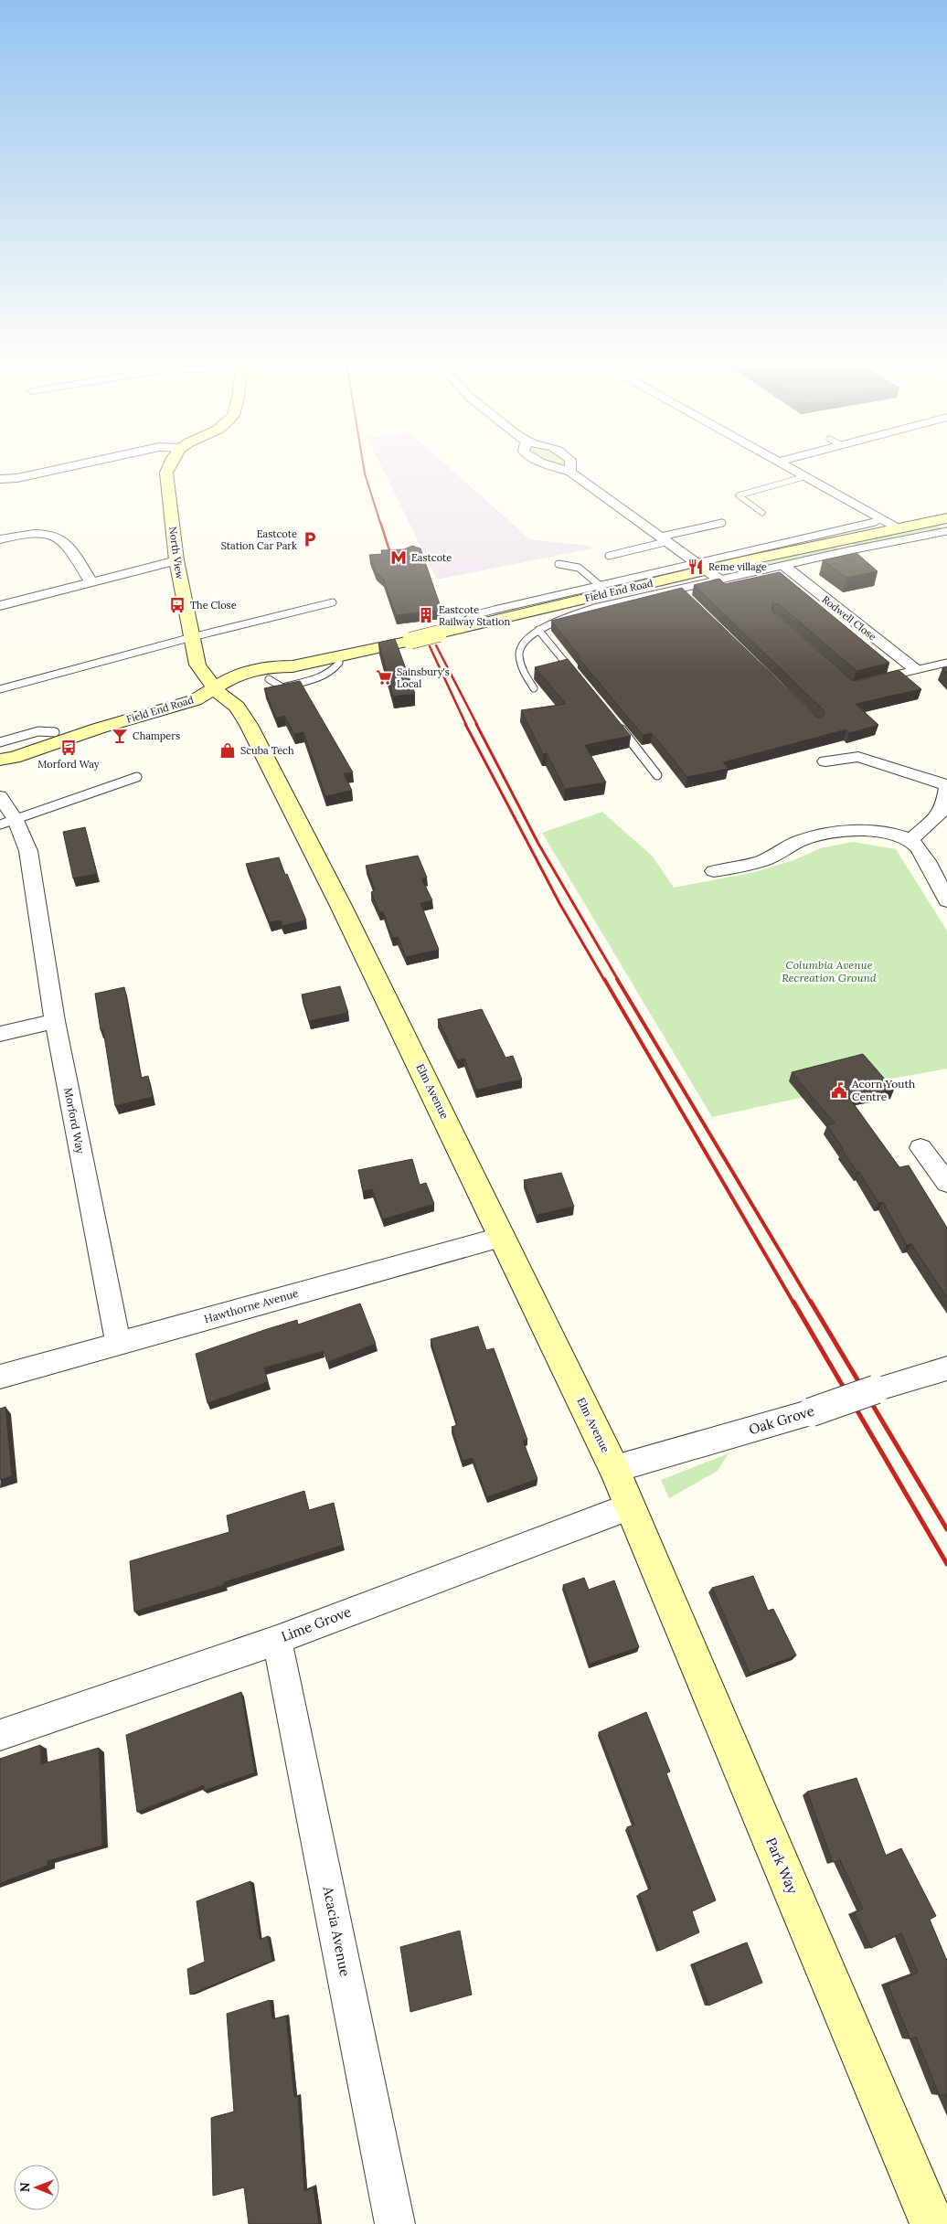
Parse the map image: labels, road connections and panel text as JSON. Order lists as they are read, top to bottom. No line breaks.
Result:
{"streets":{"street":["North View","Field End Road","Rodwell Close","Elm Avenue","Morford Way","Hawthorne Avenue","Oak Grove","Lime Grove","Park Way","Acacia Avenue"]},"crossings":[["North View","Field End Road"],["North View","Elm Avenue"],["Field End Road","Elm Avenue"],["Elm Avenue","Hawthorne Avenue"],["Elm Avenue","Oak Grove"],["Elm Avenue","Lime Grove"],["Elm Avenue","Park Way"],["Morford Way","Hawthorne Avenue"],["Lime Grove","Park Way"],["Lime Grove","Acacia Avenue"]],"parks":["Columbia Avenue Recreation Ground"],"places":{"parking":["Eastcote Station Car Park"],"metro station":["Eastcote"],"restaurant":["Reme village"],"bus stop":["The Close","Morford Way"],"building":["Eastcote Railway Station"],"supermarket":["Sainsbury's Local"],"bar":["Champers"],"shop":["Scuba Tech"],"public building":["Acorn Youth Centre"]},"north":"left"}
